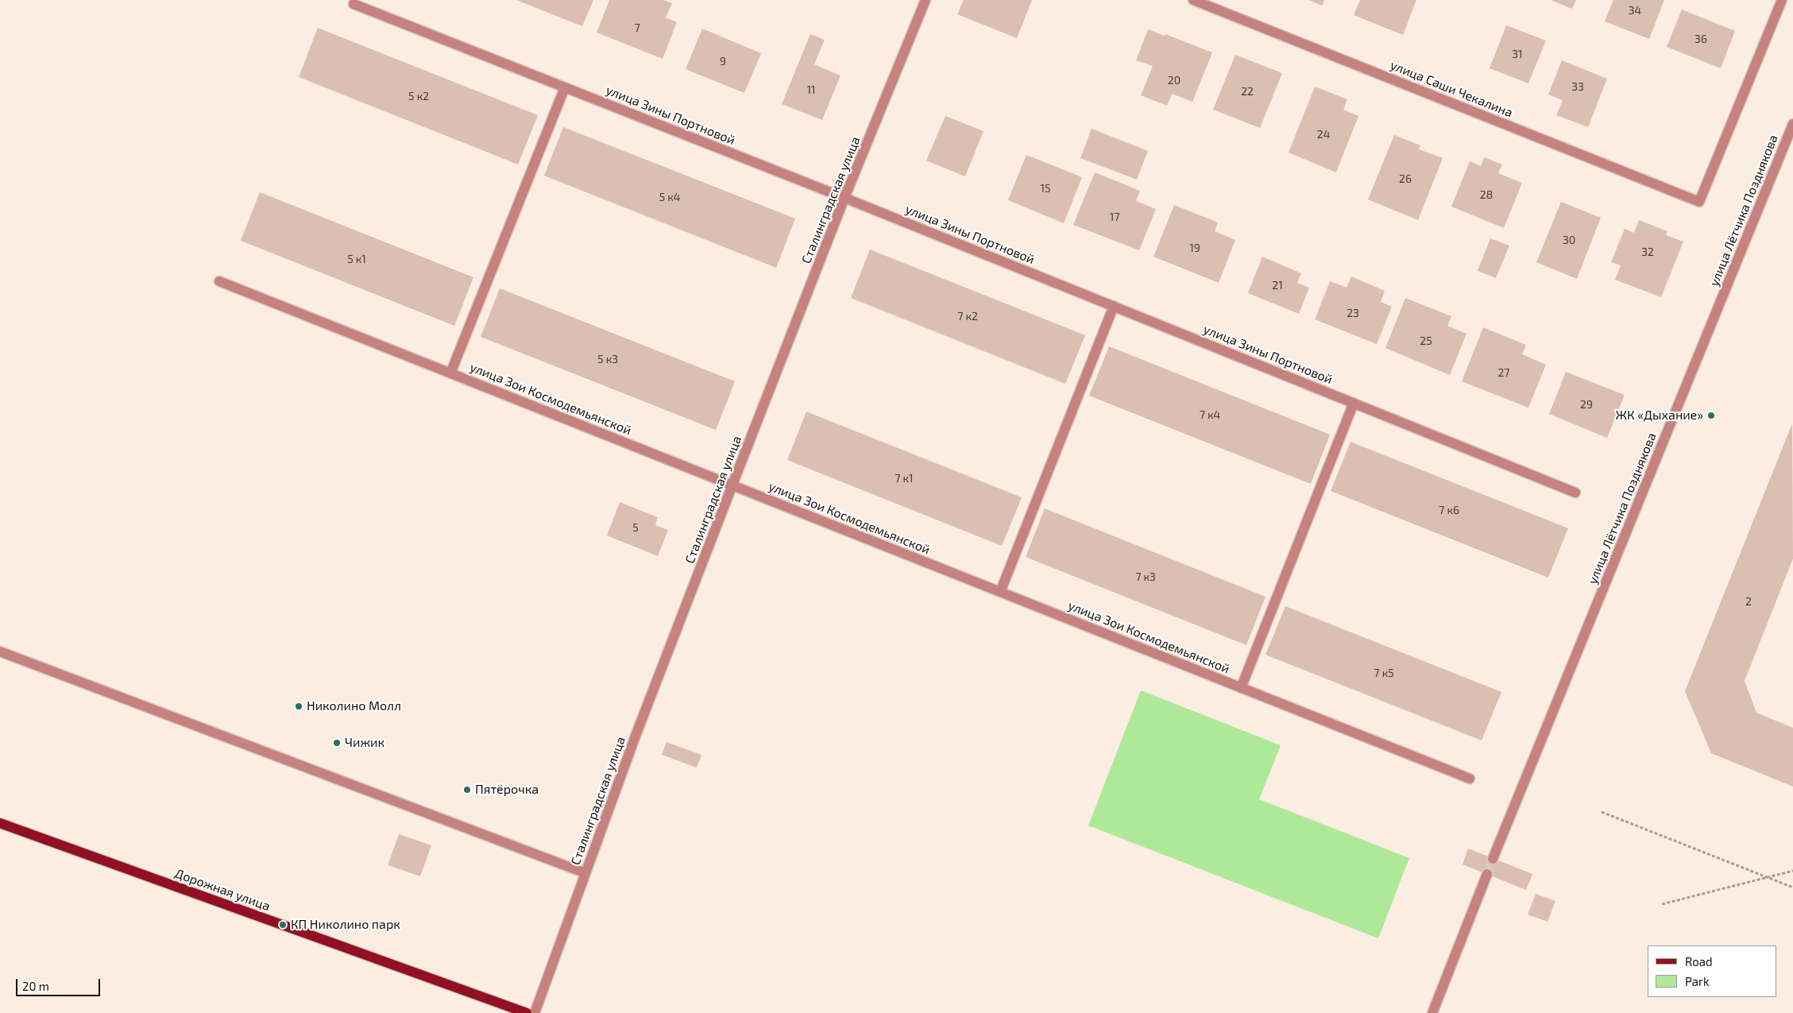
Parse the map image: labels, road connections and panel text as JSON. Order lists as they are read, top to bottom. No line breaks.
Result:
{"streets":{"main road":["Дорожная улица"],"street":["улица Саши Чекалина","улица Зины Портновой","Сталинградская улица","улица Лётчика Позднякова","улица Зои Космодемьянской"]},"crossings":[["улица Зины Портновой","Сталинградская улица"],["Сталинградская улица","улица Зои Космодемьянской"]],"places":["ЖК «Дыхание»","Николино Молл","Чижик","Пятёрочка","КП Николино парк"],"house_numbers":["34","7","36","31","9","20","33","11","22","5 к2","24","26","15","28","5 к4","17","30","19","32","5 к1","21","23","7 к2","25","5 к3","27","29","7 к4","7 к1","7 к6","5","7 к3","2","7 к5"],"legend":["Road","Park"],"scale_bar":"20 m"}
